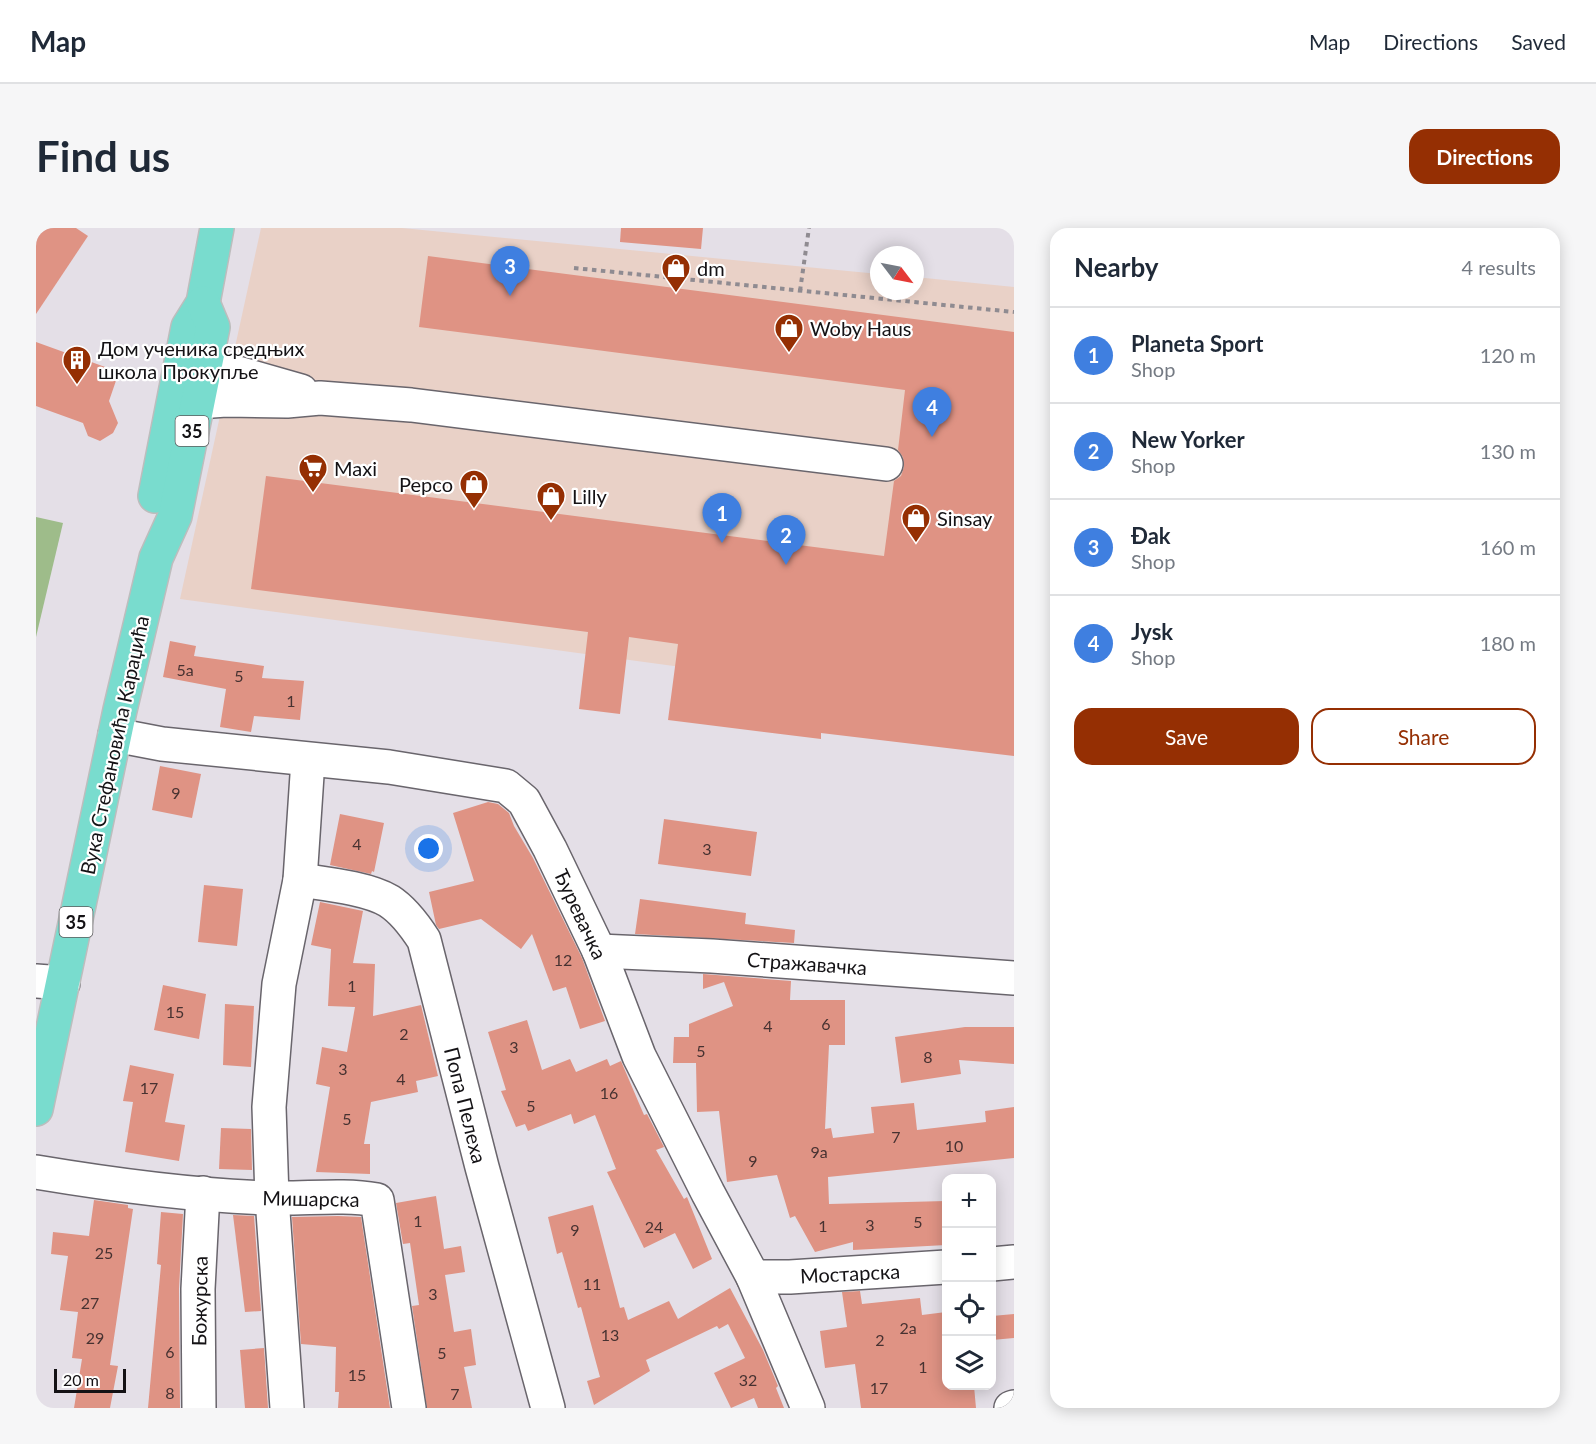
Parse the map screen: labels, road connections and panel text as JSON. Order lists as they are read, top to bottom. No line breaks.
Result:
{"streets":{"main road":["35","Вука Стефановића Караџића"],"street":["Ђуревачка","Стражавачка","Попа Пелеха","Мишарска","Мостарска","Божурска"]},"crossings":[["Вука Стефановића Караџића","Ђуревачка"],["Ђуревачка","Стражавачка"],["Ђуревачка","Мостарска"],["Мишарска","Божурска"]],"places":{"shop":["dm","Woby Haus","Pepco","Lilly","Sinsay"],"building":["Дом ученика средњих школа Прокупље"],"supermarket":["Maxi"]},"house_numbers":["5a","5","1","9","4","3","12","1","15","6","4","2","3","5","8","3","4","17","16","5","5","7","10","9a","9","1","5","3","1","24","9","25","11","3","27","2a","13","29","2","6","5","1","15","32","17","8","7"],"scale_bar":"20 m","north":"bottom right","page":{"header":"Map","nav":["Map","Directions","Saved"],"buttons":["Directions",["Save","Share"]],"title":"Find us","heading":["Nearby","4 results"],"pins":["3","4","1","2"],"list":[{"mark":"1","name":"Planeta Sport","note":"Shop","value":"120 m"},{"mark":"2","name":"New Yorker","note":"Shop","value":"130 m"},{"mark":"3","name":"Đak","note":"Shop","value":"160 m"},{"mark":"4","name":"Jysk","note":"Shop","value":"180 m"}],"map_buttons":["+","−"],"scale":"20 m"}}
